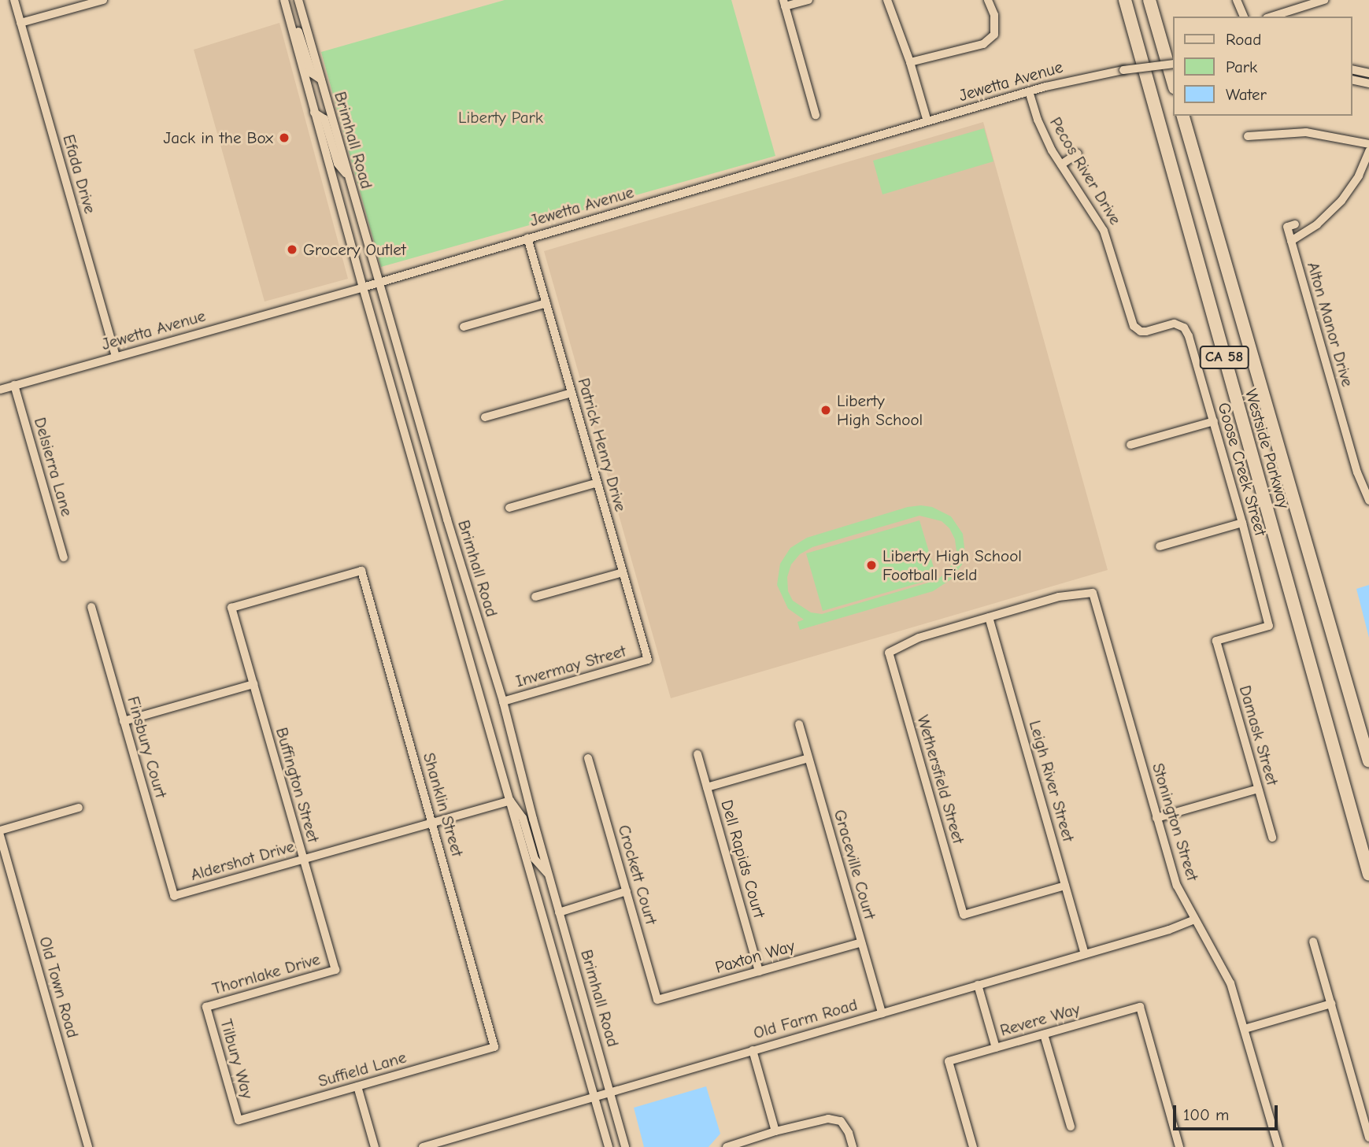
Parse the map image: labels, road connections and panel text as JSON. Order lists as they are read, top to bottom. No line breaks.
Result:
{"streets":{"highway":["CA 58","Westside Parkway"],"street":["Jewetta Avenue","Brimhall Road","Pecos River Drive","Efada Drive","Alton Manor Drive","Patrick Henry Drive","Delsierra Lane","Goose Creek Street","Invermay Street","Damask Street","Finsbury Court","Wethersfield Street","Leigh River Street","Buffington Street","Shanklin Street","Stonington Street","Dell Rapids Court","Aldershot Drive","Graceville Court","Crockett Court","Paxton Way","Thornlake Drive","Old Town Road","Old Farm Road","Revere Way","Tilbury Way","Suffield Lane"]},"crossings":[["Jewetta Avenue","Brimhall Road"],["Jewetta Avenue","Pecos River Drive"],["Jewetta Avenue","Efada Drive"],["Jewetta Avenue","Patrick Henry Drive"],["Jewetta Avenue","Delsierra Lane"],["Brimhall Road","Invermay Street"],["Brimhall Road","Aldershot Drive"],["Brimhall Road","Old Farm Road"],["Pecos River Drive","Goose Creek Street"],["Patrick Henry Drive","Invermay Street"],["Goose Creek Street","Damask Street"],["Finsbury Court","Aldershot Drive"],["Wethersfield Street","Leigh River Street"],["Wethersfield Street","Stonington Street"],["Leigh River Street","Stonington Street"],["Leigh River Street","Old Farm Road"],["Buffington Street","Shanklin Street"],["Buffington Street","Aldershot Drive"],["Buffington Street","Thornlake Drive"],["Shanklin Street","Aldershot Drive"],["Shanklin Street","Suffield Lane"],["Stonington Street","Old Farm Road"],["Dell Rapids Court","Paxton Way"],["Graceville Court","Paxton Way"],["Graceville Court","Old Farm Road"],["Crockett Court","Paxton Way"],["Thornlake Drive","Tilbury Way"],["Tilbury Way","Suffield Lane"]],"parks":["Liberty Park"],"places":["Jack in the Box","Grocery Outlet","Liberty High School","Liberty High School Football Field"],"legend":["Road","Park","Water"],"scale_bar":"100 m"}
